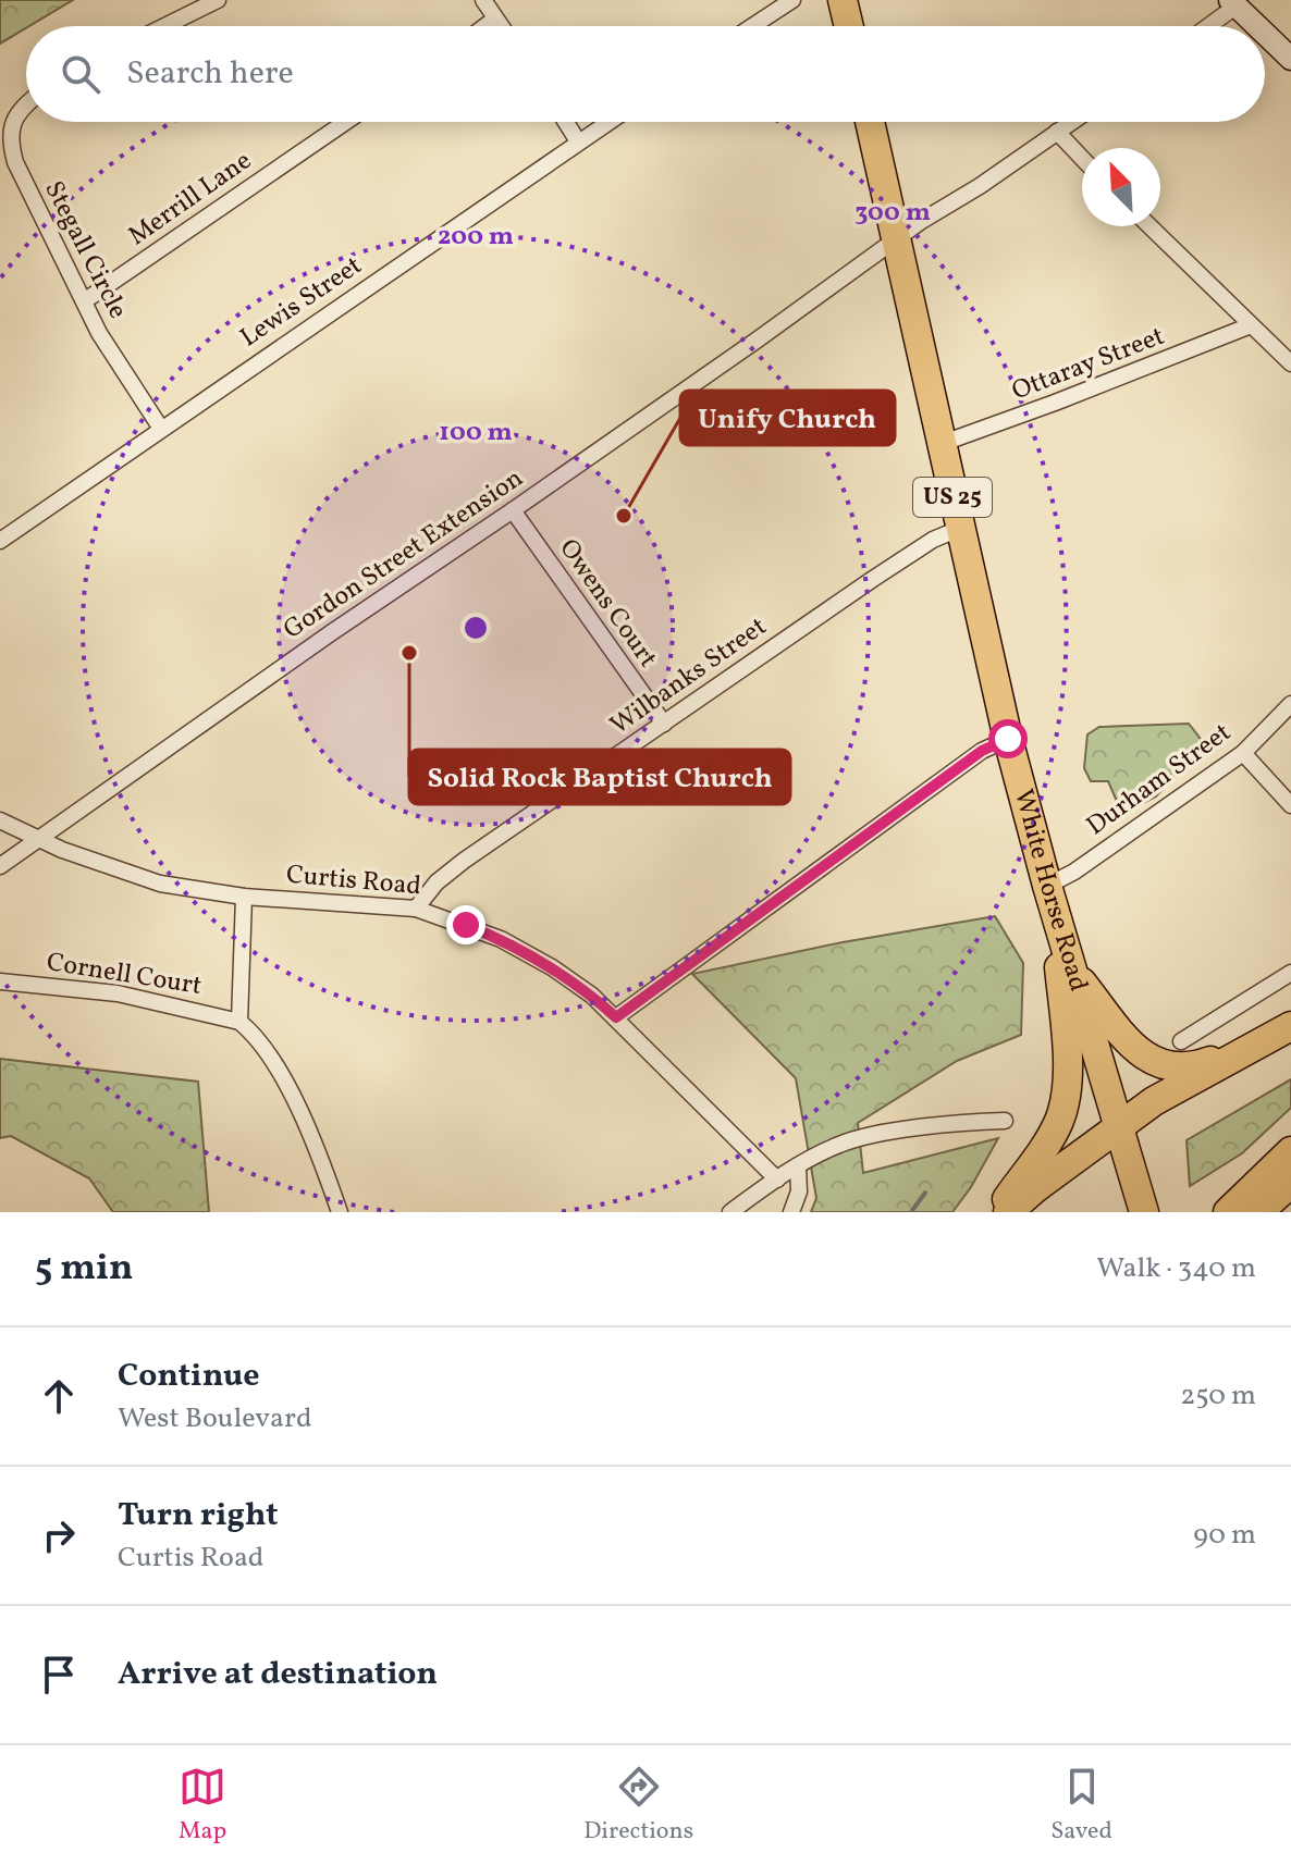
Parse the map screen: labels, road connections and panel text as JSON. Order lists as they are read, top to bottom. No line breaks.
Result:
{"streets":{"highway":["US 25","White Horse Road"],"street":["Merrill Lane","Stegall Circle","Lewis Street","Ottaray Street","Gordon Street Extension","Owens Court","Wilbanks Street","Durham Street","Curtis Road","Cornell Court"]},"crossings":[["Merrill Lane","Stegall Circle"],["Stegall Circle","Lewis Street"],["Ottaray Street","White Horse Road"],["Gordon Street Extension","Owens Court"],["Gordon Street Extension","Curtis Road"],["Gordon Street Extension","White Horse Road"],["Owens Court","Wilbanks Street"],["Wilbanks Street","Curtis Road"],["Wilbanks Street","White Horse Road"],["Durham Street","White Horse Road"]],"places":["Unify Church","Solid Rock Baptist Church"],"north":"top left","page":{"search":"Search here","heading":["5 min","Walk · 340 m"],"list":[["Continue","West Boulevard","250 m"],["Turn right","Curtis Road","90 m"],"Arrive at destination"],"nav":["Map","Directions","Saved"]},"rings":["300 m","200 m","100 m"]}
